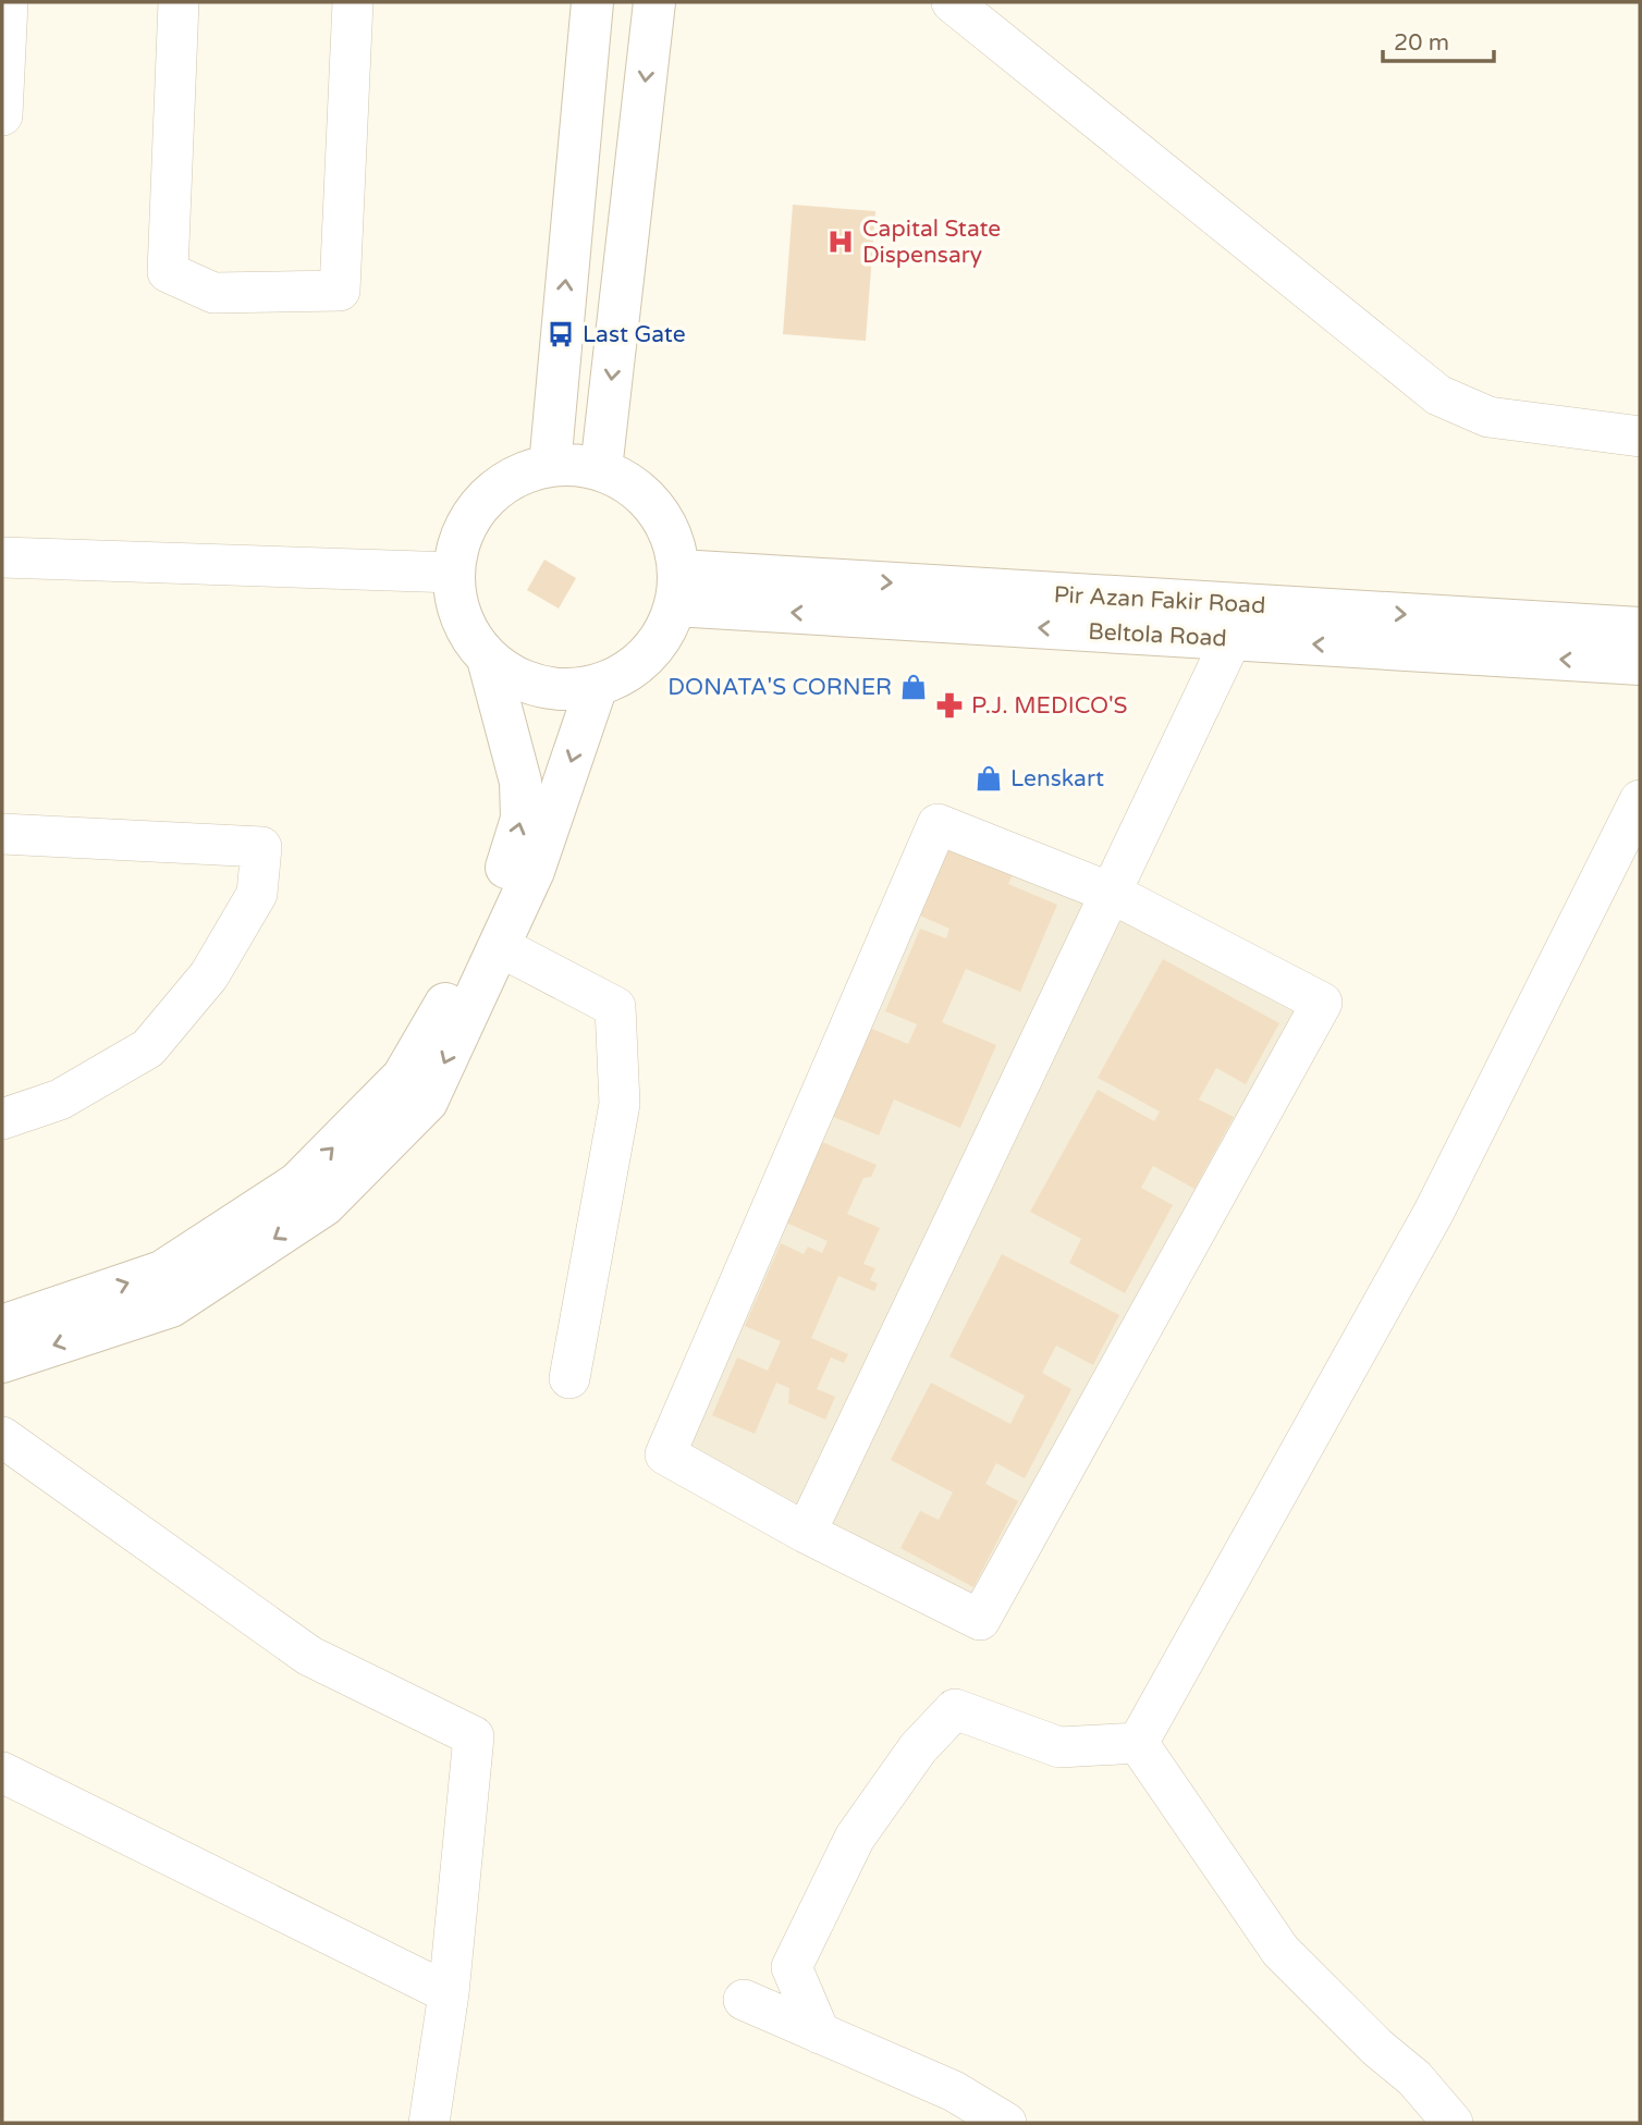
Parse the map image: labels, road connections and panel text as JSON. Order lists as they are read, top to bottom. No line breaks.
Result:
{"streets":{"main road":["Pir Azan Fakir Road","Beltola Road"]},"crossings":[["Pir Azan Fakir Road","Beltola Road"]],"one_way":["Pir Azan Fakir Road","Beltola Road"],"places":{"hospital":["Capital State Dispensary"],"bus stop":["Last Gate"],"shop":["DONATA'S CORNER","Lenskart"],"pharmacy":["P.J. MEDICO'S"]},"scale_bar":"20 m"}
